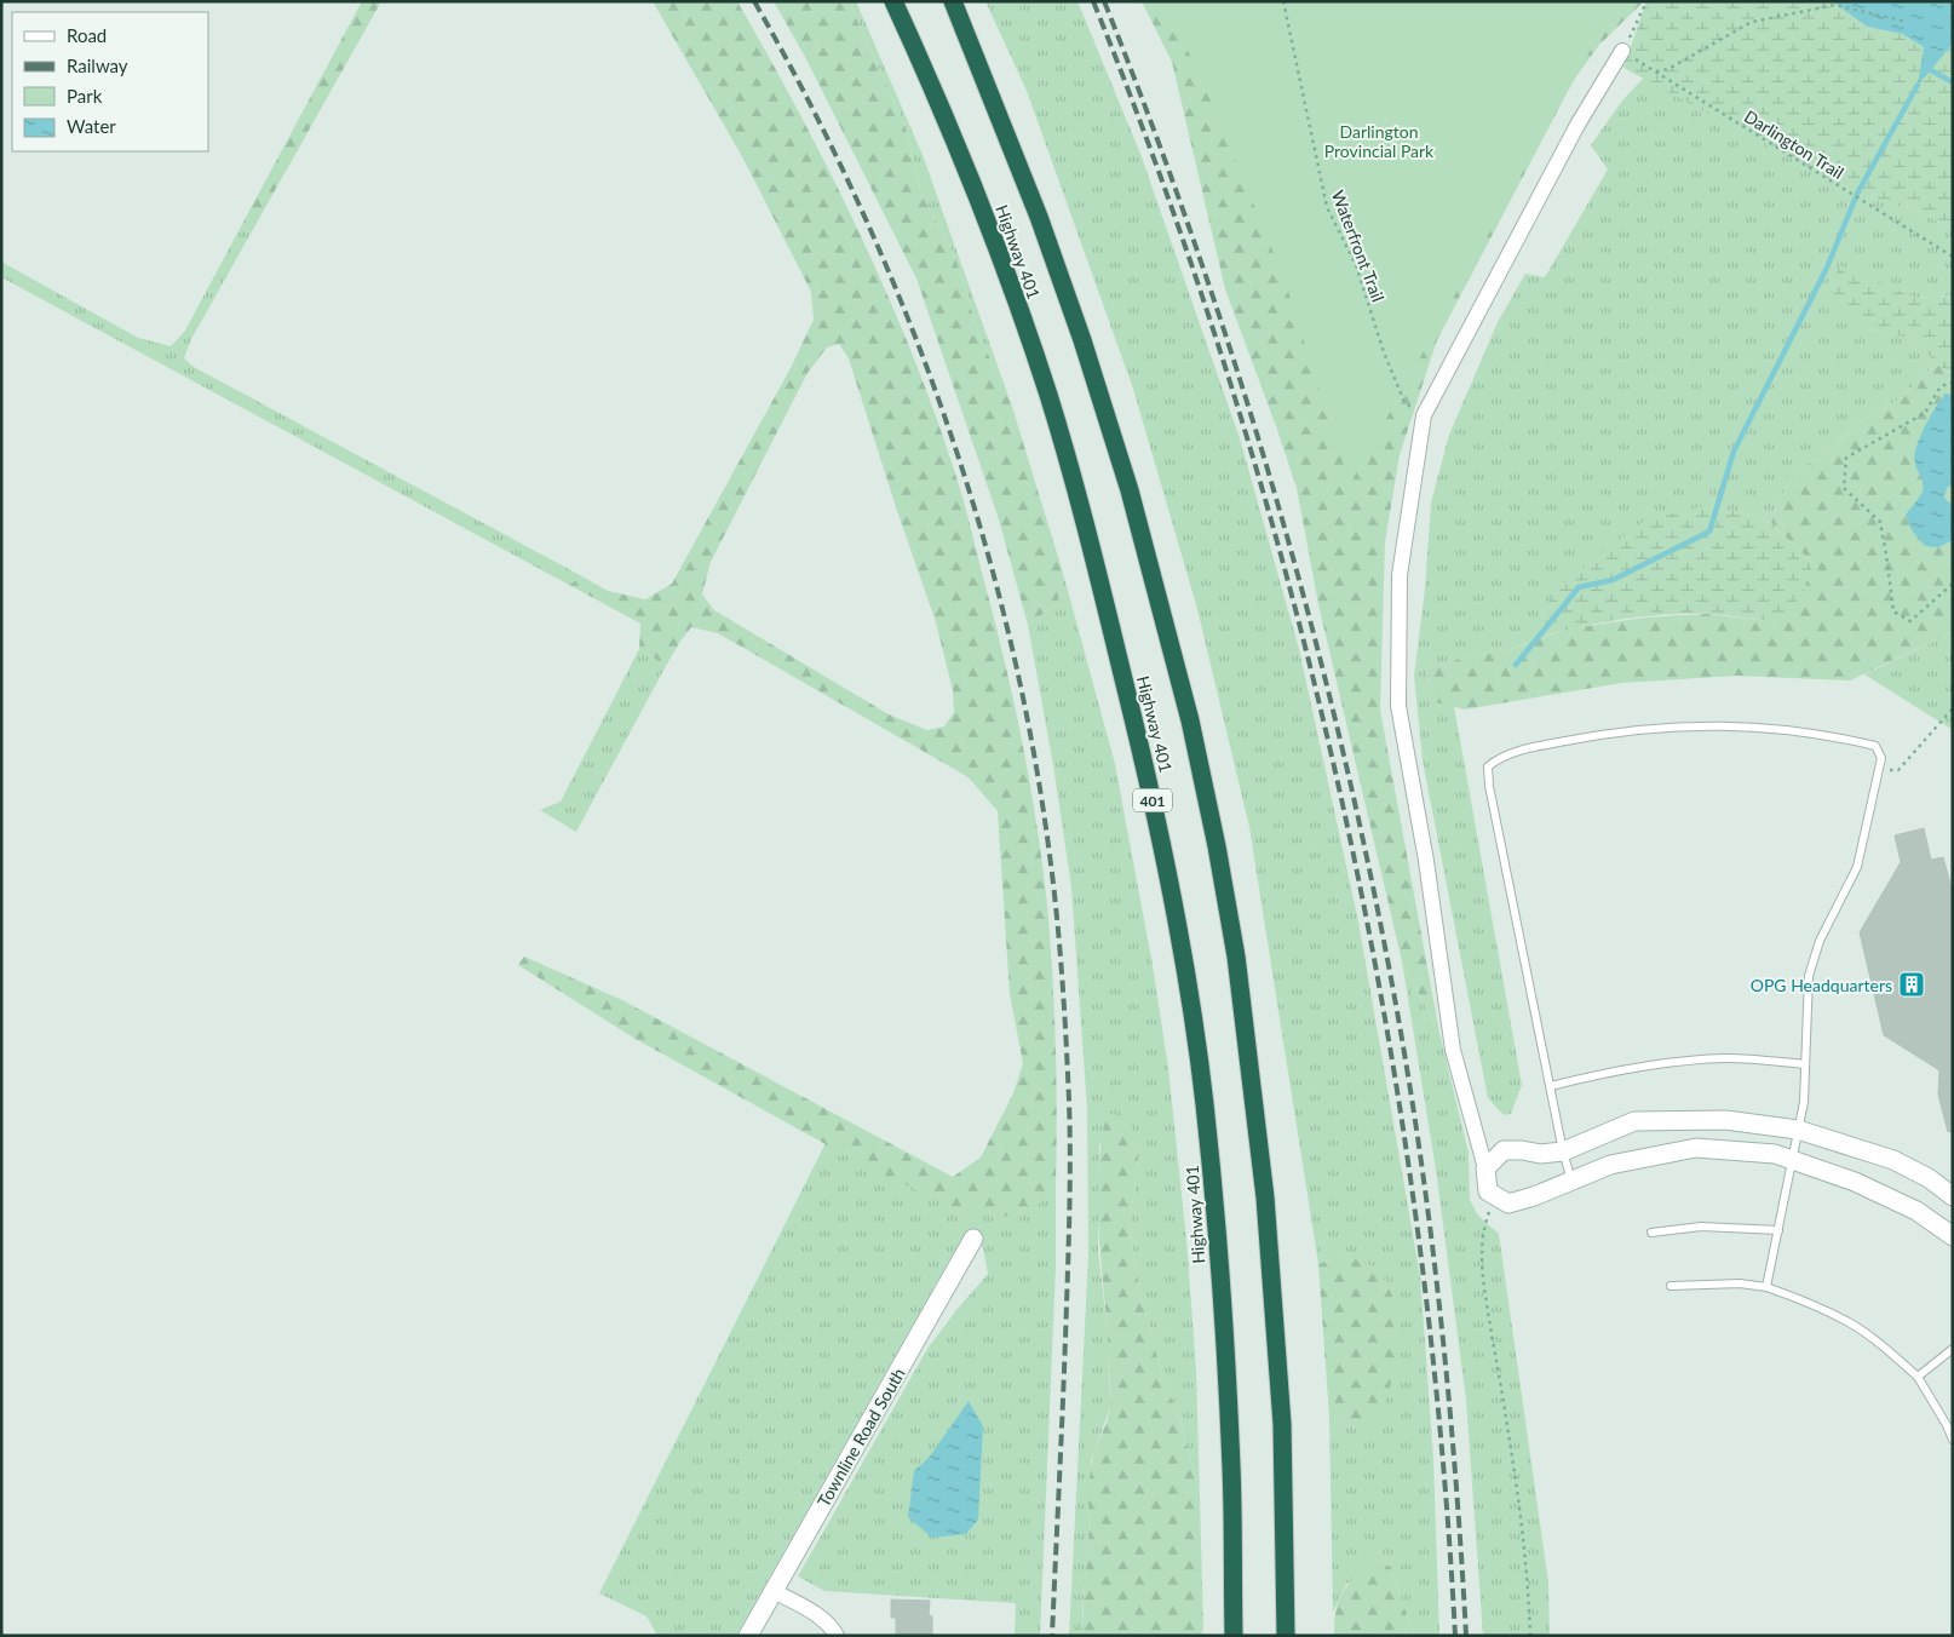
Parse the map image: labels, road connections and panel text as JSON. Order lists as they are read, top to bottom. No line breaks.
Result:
{"streets":{"highway":["Highway 401","401"],"street":["Townline Road South"],"path":["Darlington Trail","Waterfront Trail"]},"parks":["Darlington Provincial Park"],"places":{"building":["OPG Headquarters"]},"legend":["Road","Railway","Park","Water"]}
